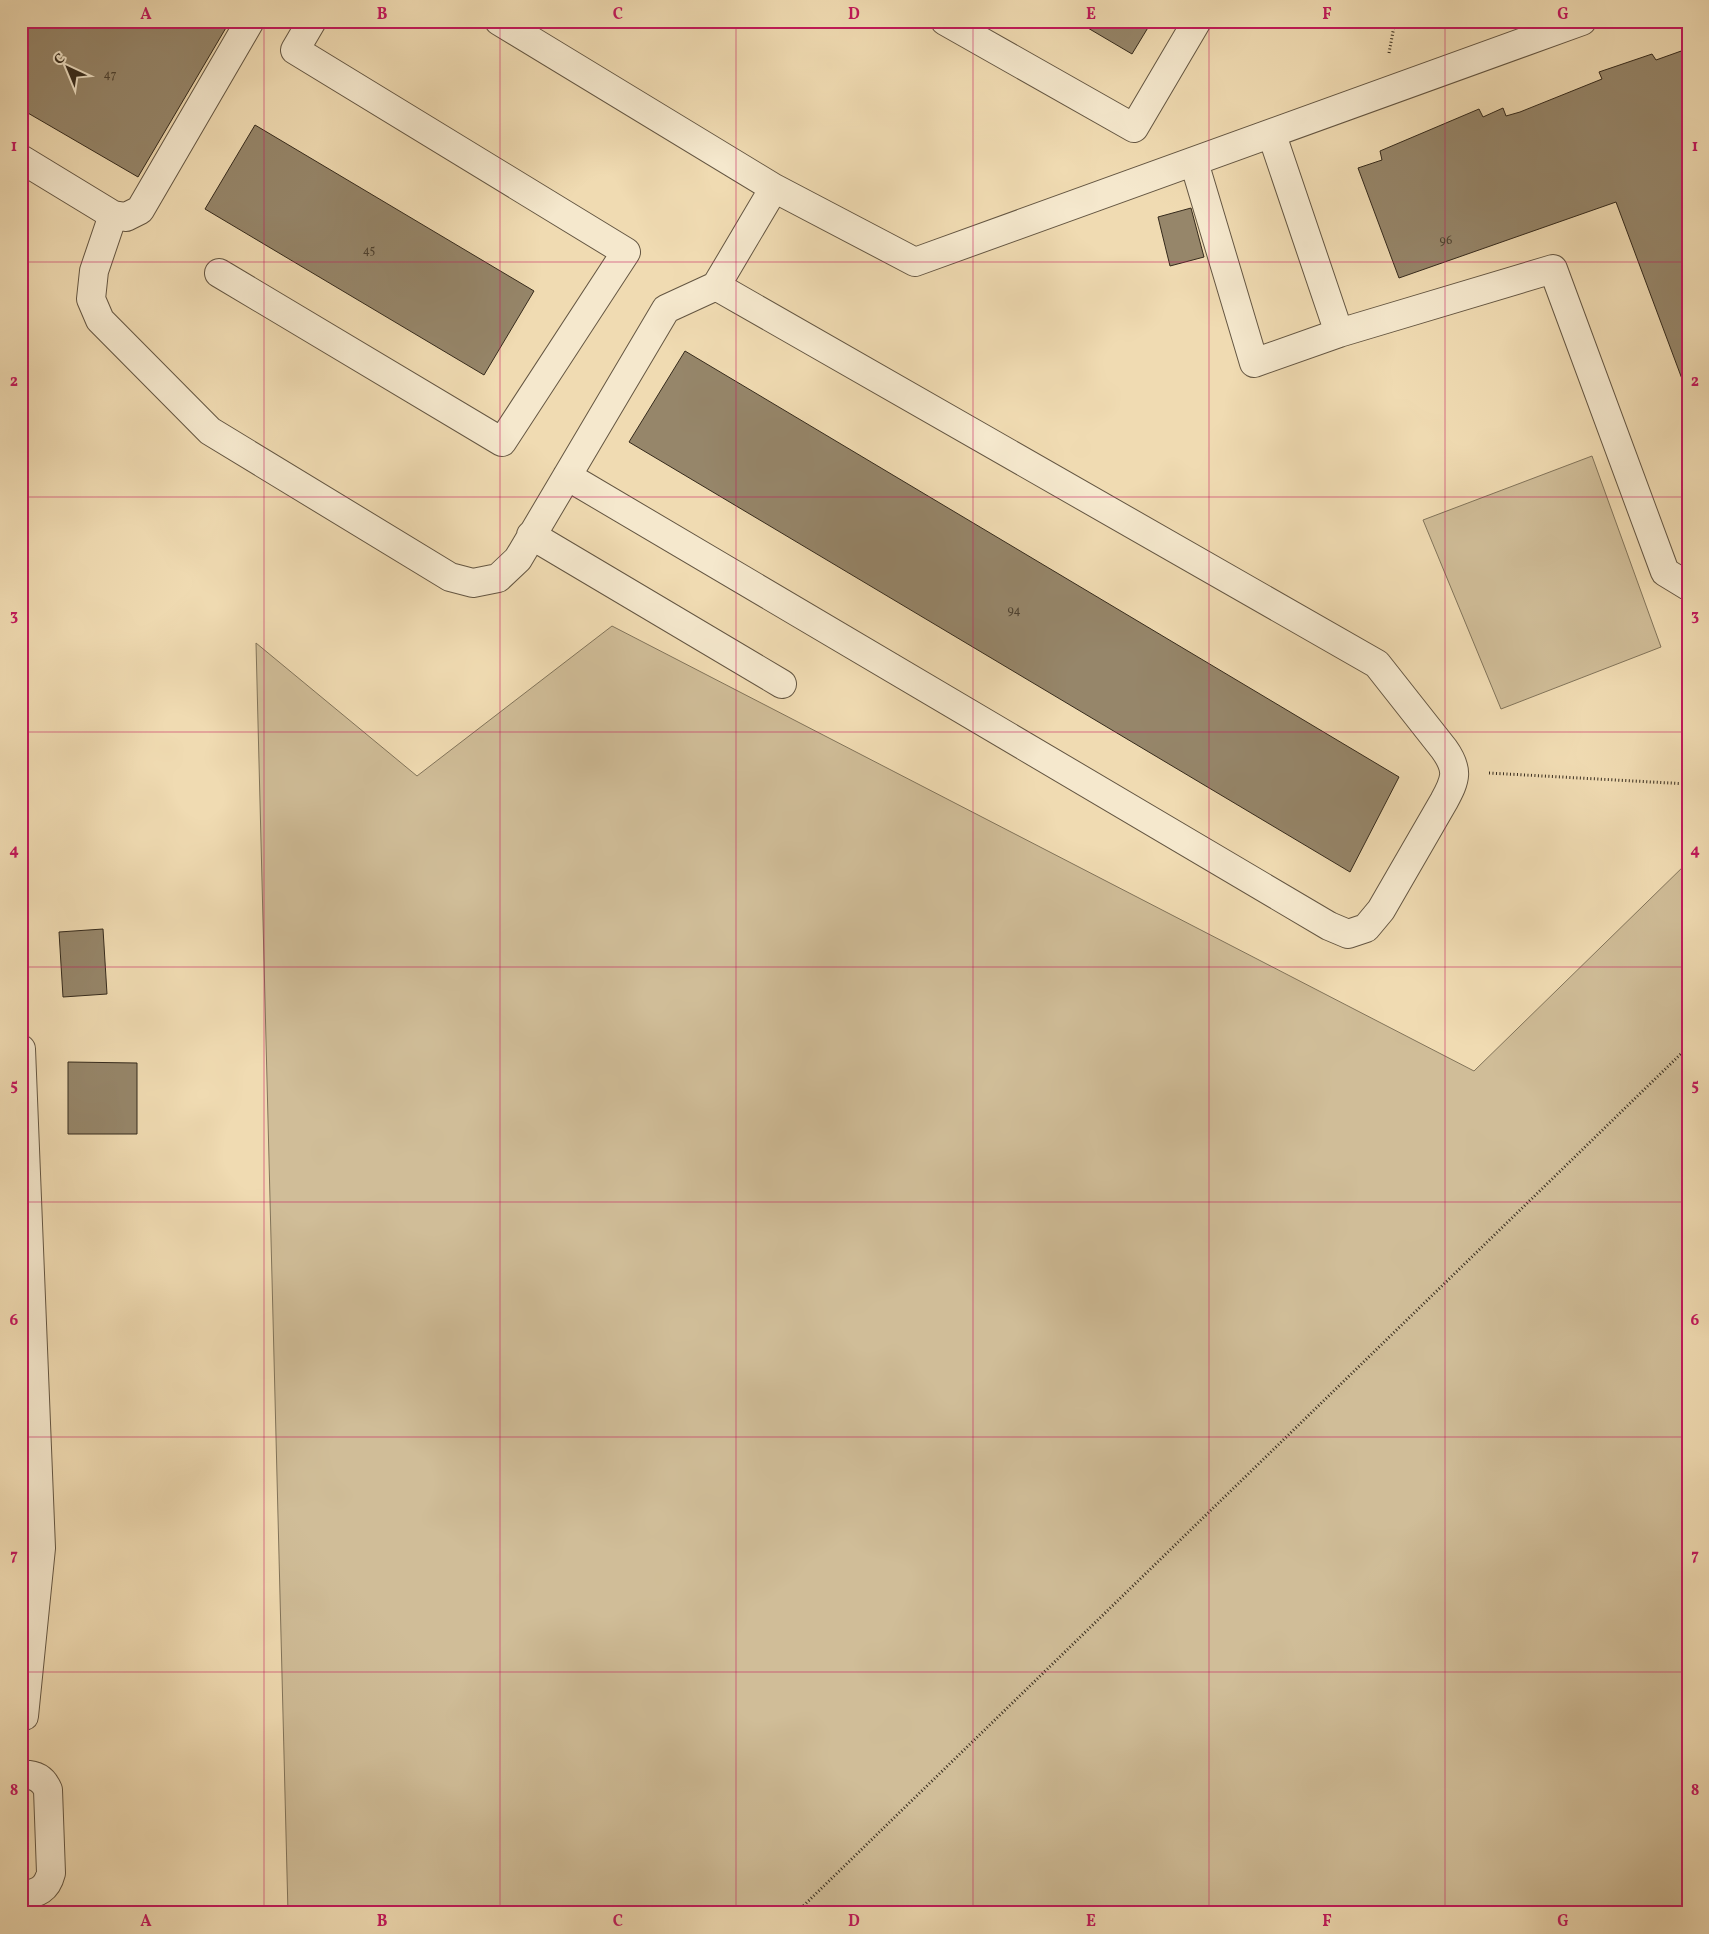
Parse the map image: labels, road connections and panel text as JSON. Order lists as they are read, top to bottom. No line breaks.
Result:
{"house_numbers":["47","96","45","94"],"north":"top left","grid":{"columns":["A","B","C","D","E","F","G"],"rows":["1","2","3","4","5","6","7","8"]}}
